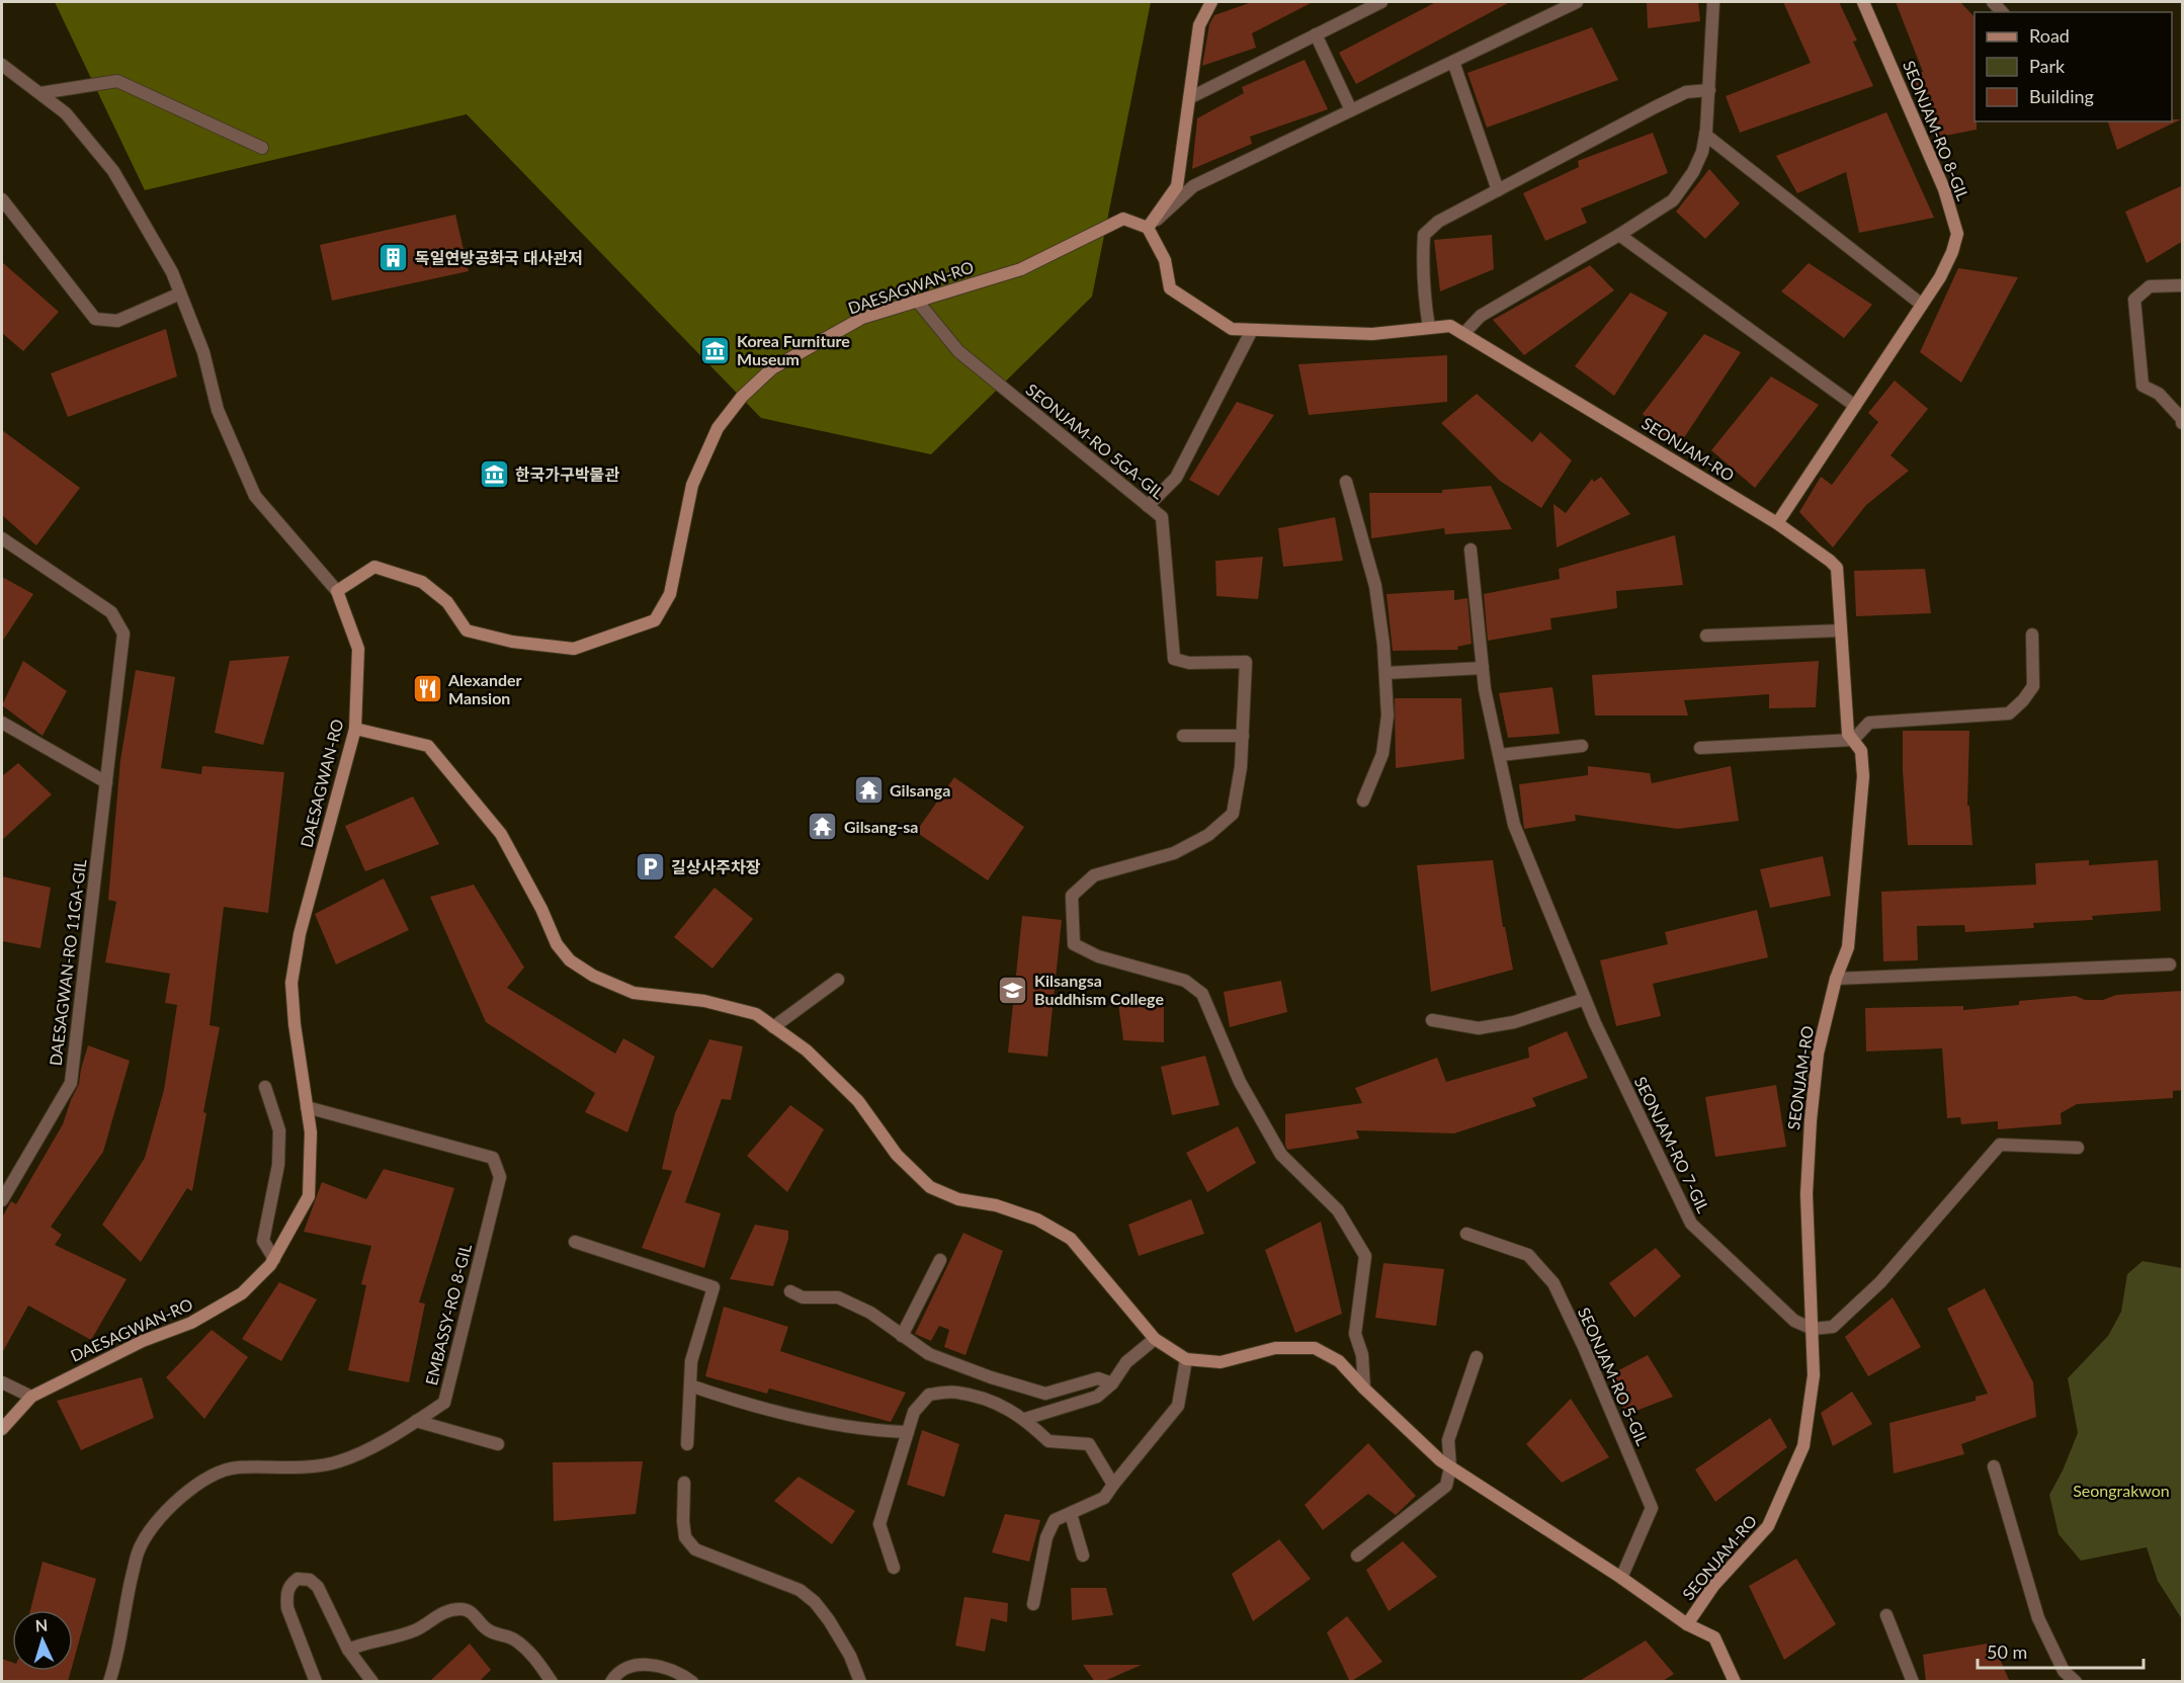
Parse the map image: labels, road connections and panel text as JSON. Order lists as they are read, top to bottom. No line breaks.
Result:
{"streets":{"street":["SEONJAM-RO 8-GIL","DAESAGWAN-RO","SEONJAM-RO 5GA-GIL","SEONJAM-RO","DAESAGWAN-RO 11GA-GIL","SEONJAM-RO 7-GIL","EMBASSY-RO 8-GIL","SEONJAM-RO 5-GIL"]},"crossings":[["SEONJAM-RO 8-GIL","SEONJAM-RO"],["DAESAGWAN-RO","SEONJAM-RO 5GA-GIL"],["DAESAGWAN-RO","SEONJAM-RO"],["DAESAGWAN-RO","EMBASSY-RO 8-GIL"],["SEONJAM-RO","SEONJAM-RO 7-GIL"]],"parks":["Seongrakwon"],"places":{"building":["독일연방공화국 대사관저"],"museum":["Korea Furniture Museum","한국가구박물관"],"restaurant":["Alexander Mansion"],"temple":["Gilsanga","Gilsang-sa"],"parking":["길상사주차장"],"school or university":["Kilsangsa Buddhism College"]},"legend":["Road","Park","Building"],"scale_bar":"50 m","north":"top"}
